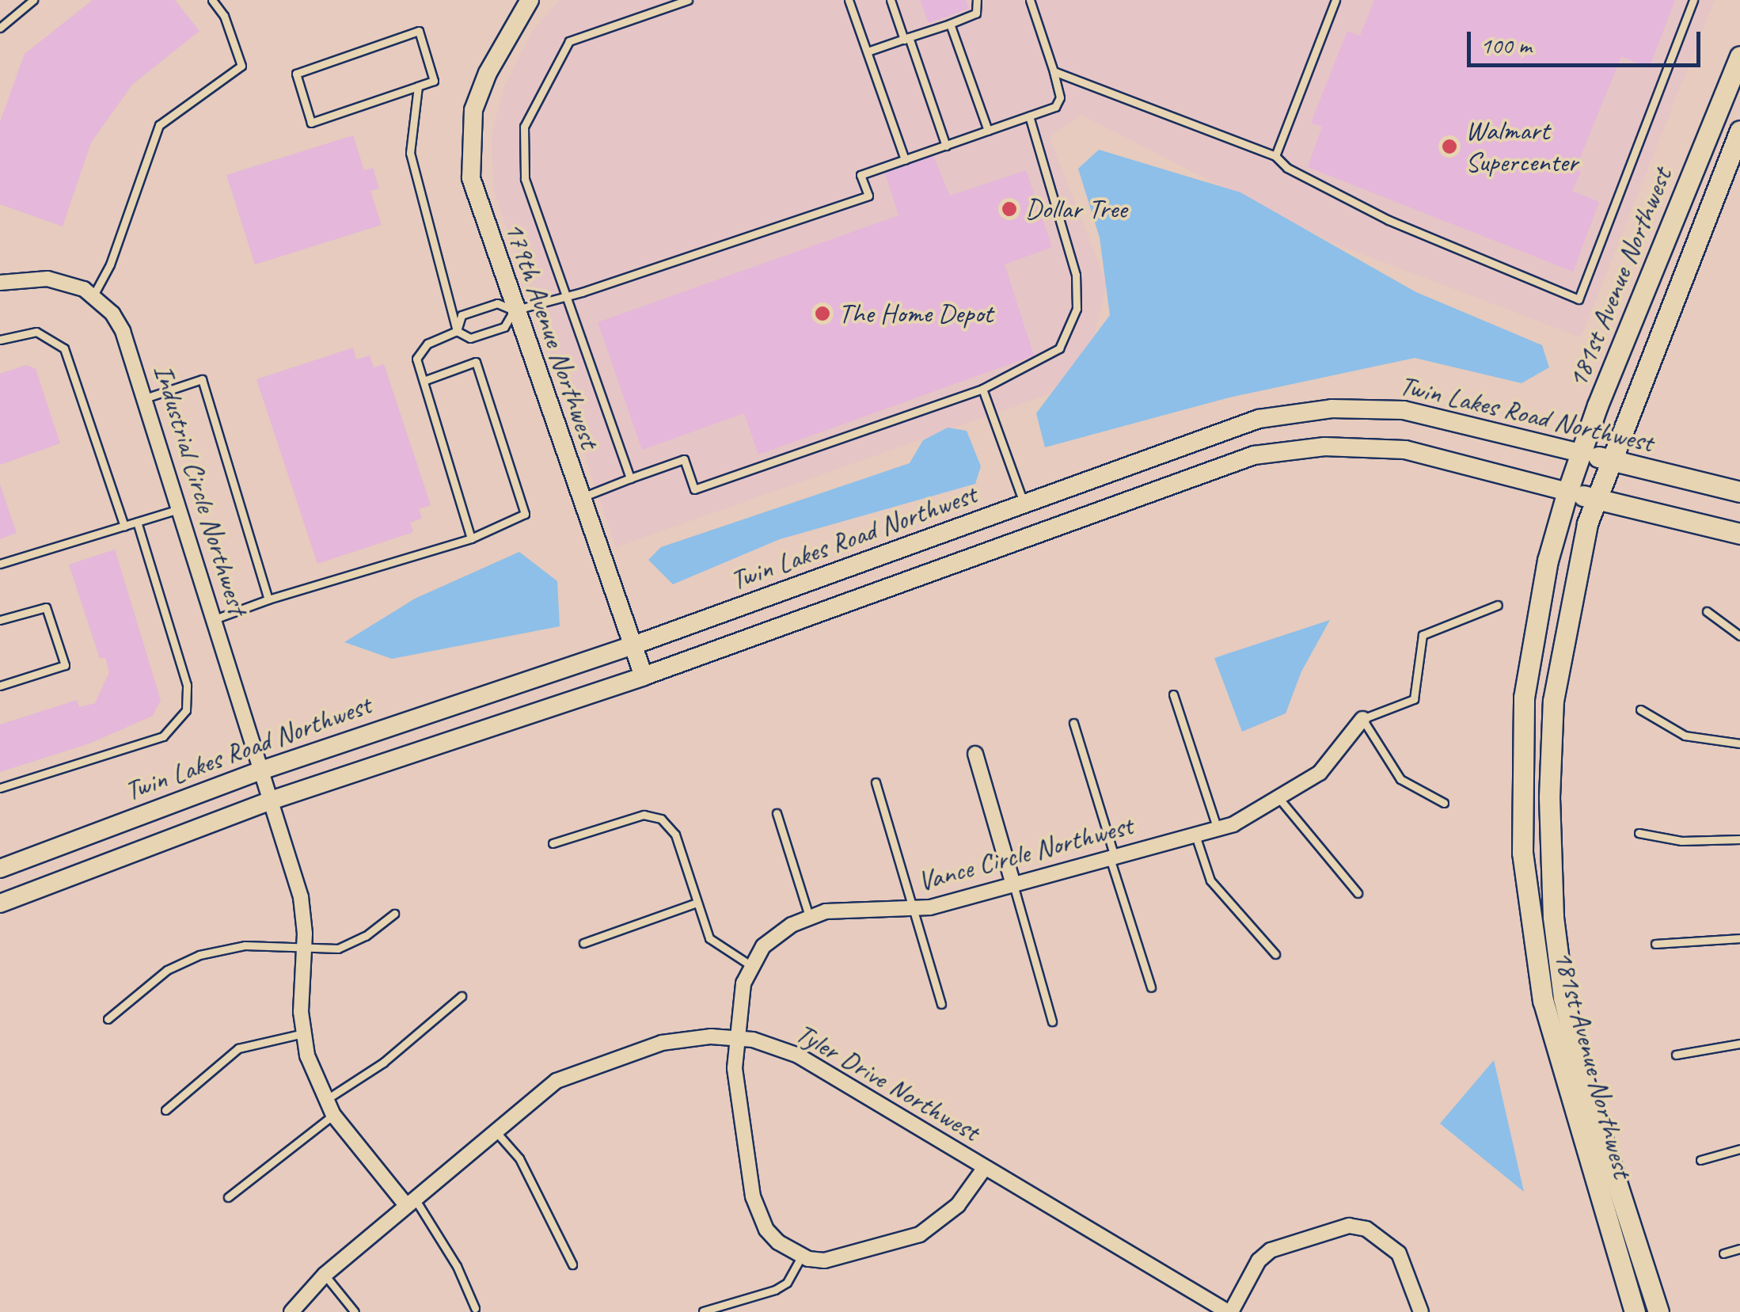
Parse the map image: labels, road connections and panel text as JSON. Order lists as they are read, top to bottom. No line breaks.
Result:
{"streets":{"main road":["181st Avenue Northwest","Twin Lakes Road Northwest"],"street":["179th Avenue Northwest","Industrial Circle Northwest","Vance Circle Northwest","Tyler Drive Northwest"]},"crossings":[["181st Avenue Northwest","Twin Lakes Road Northwest"],["179th Avenue Northwest","Twin Lakes Road Northwest"],["Twin Lakes Road Northwest","Industrial Circle Northwest"],["Industrial Circle Northwest","Tyler Drive Northwest"],["Vance Circle Northwest","Tyler Drive Northwest"]],"places":["Walmart Supercenter","Dollar Tree","The Home Depot"],"scale_bar":"100 m"}
